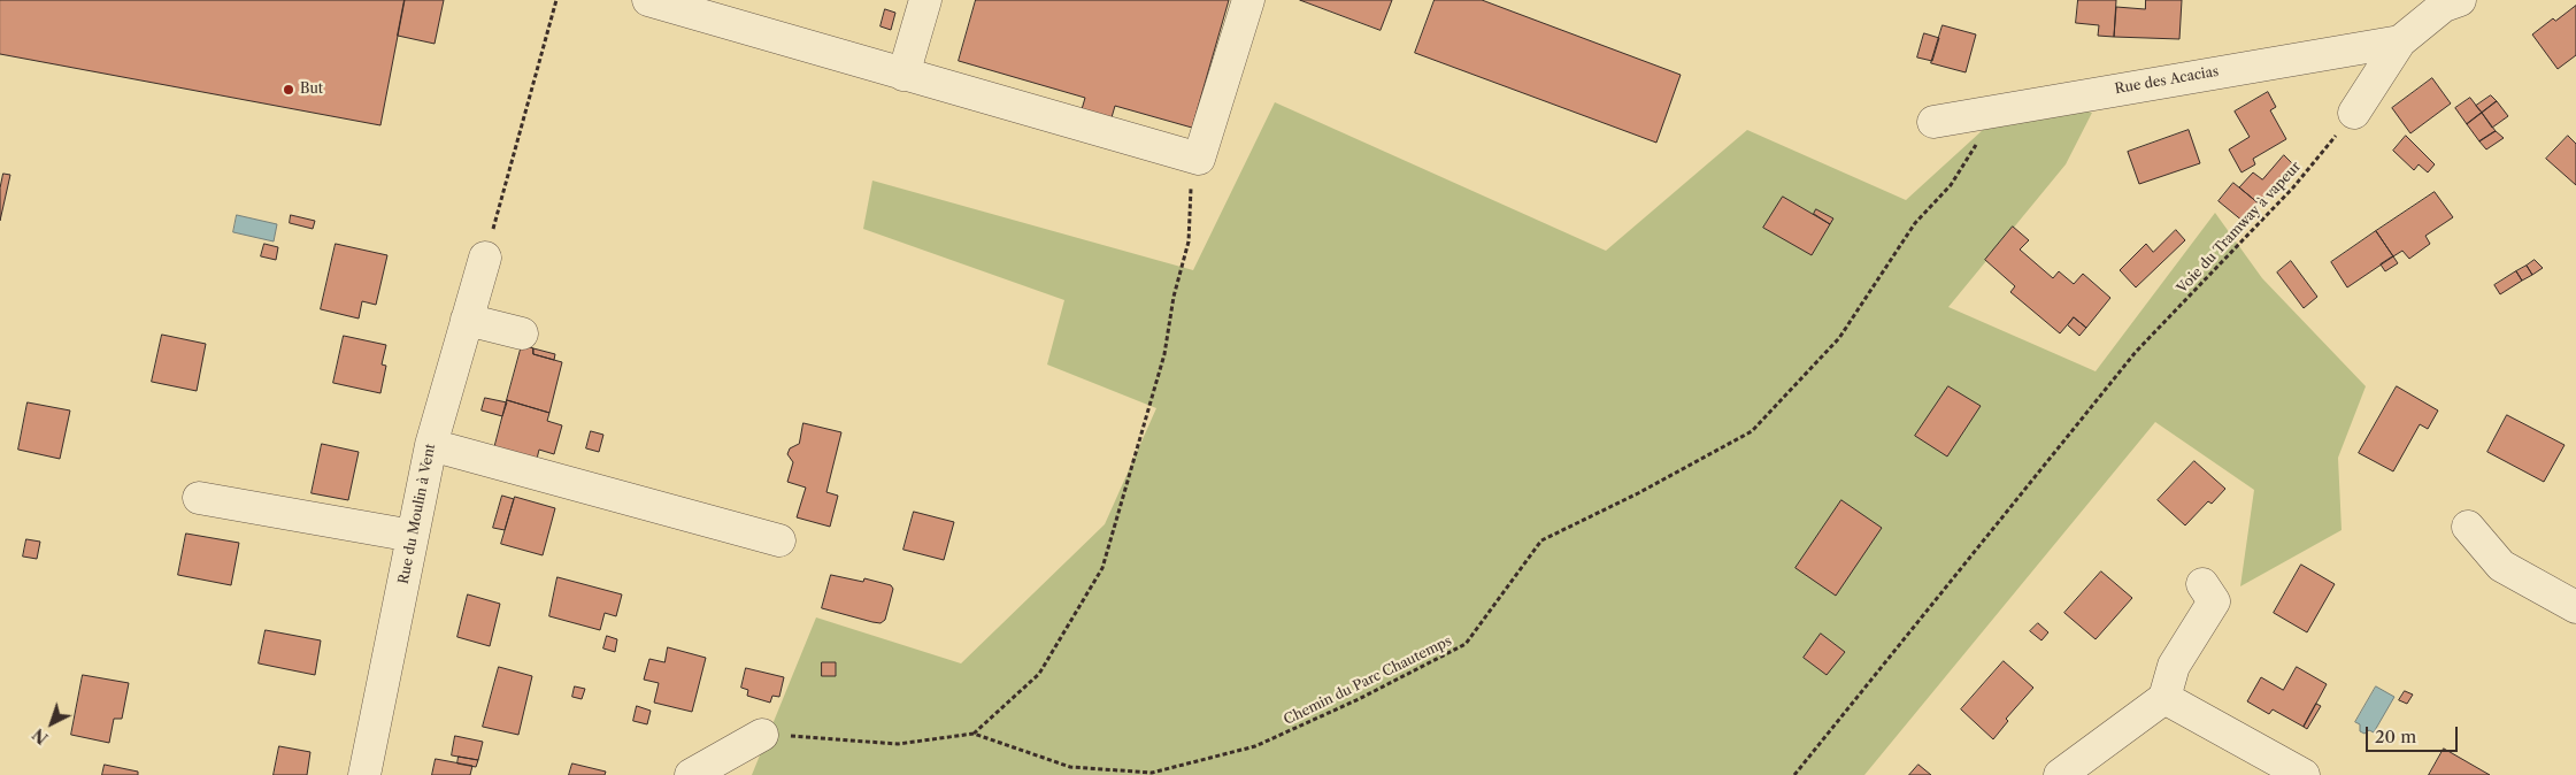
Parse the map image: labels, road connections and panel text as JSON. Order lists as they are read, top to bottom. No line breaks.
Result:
{"streets":{"street":["Rue des Acacias","Rue du Moulin à Vent"],"path":["Voie du Tramway à vapeur","Chemin du Parc Chautemps"]},"crossings":[["Rue des Acacias","Voie du Tramway à vapeur"],["Rue des Acacias","Chemin du Parc Chautemps"]],"places":["But"],"scale_bar":"20 m","north":"bottom left"}
